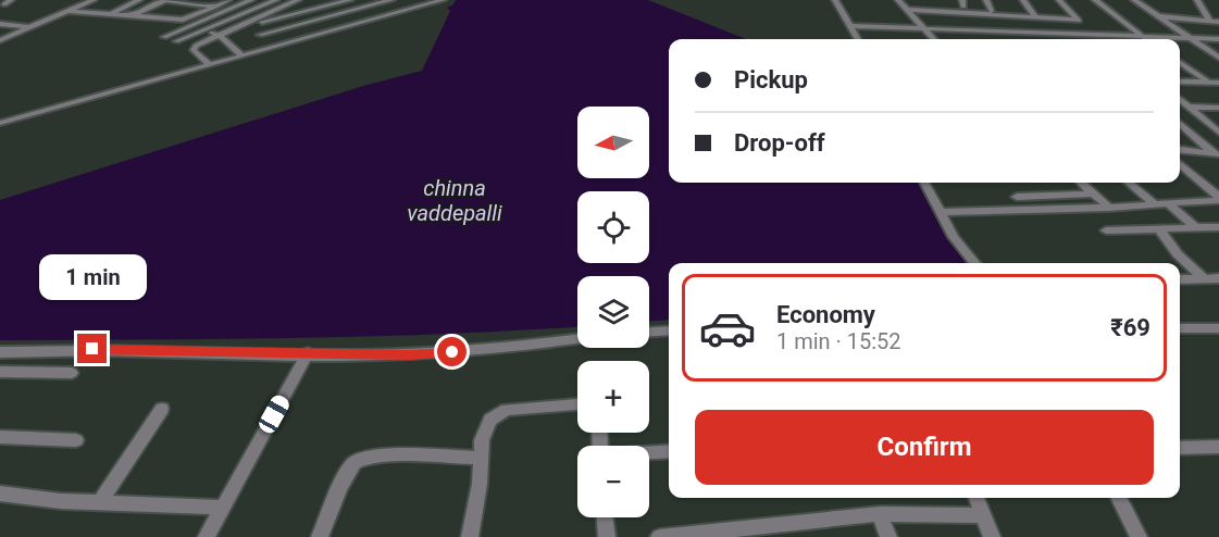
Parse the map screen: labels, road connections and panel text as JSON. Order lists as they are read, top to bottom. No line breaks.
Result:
{"water":["chinna vaddepalli"],"north":"left","page":{"banner":["Pickup","Drop-off"],"map_buttons":["+","−"],"bubble":"1 min","list":[{"name":"Economy","note":"1 min · 15:52","value":"₹69"}],"buttons":"Confirm"}}
